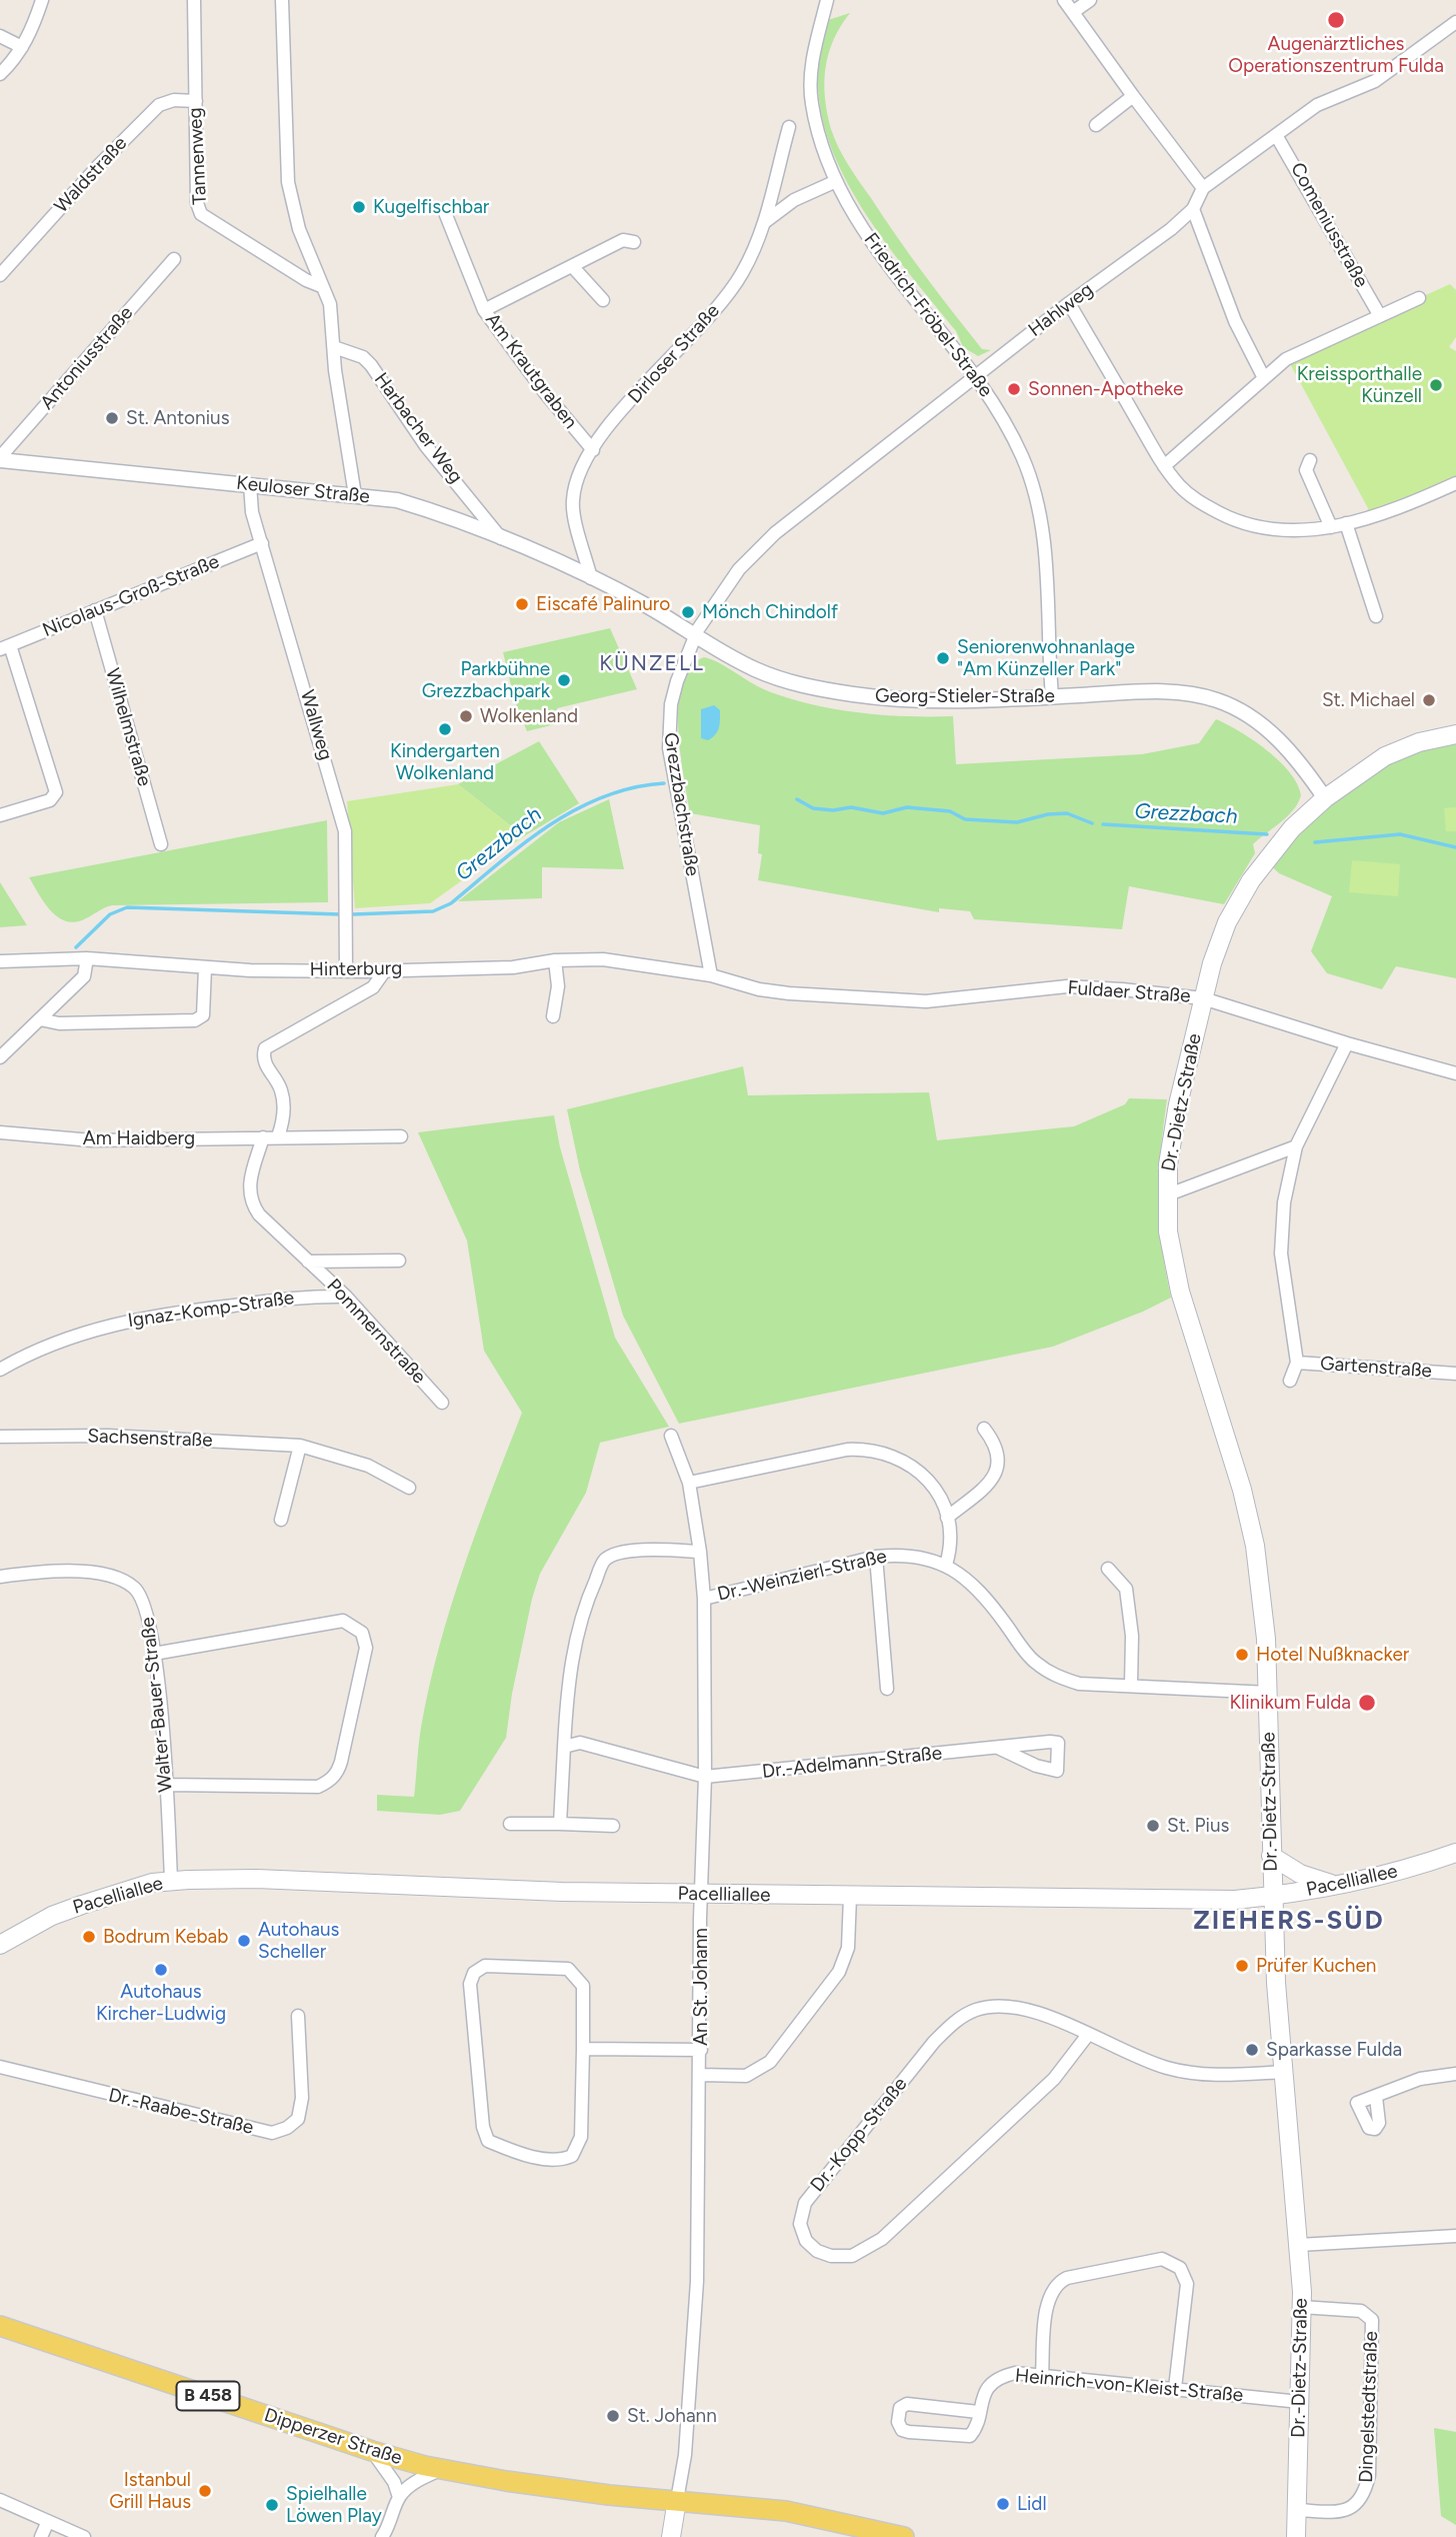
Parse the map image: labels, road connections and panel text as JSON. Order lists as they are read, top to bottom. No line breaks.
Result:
{"streets":{"main road":["Dr.-Dietz-Straße","Pacelliallee","B 458","Dipperzer Straße"],"street":["Tannenweg","Waldstraße","Comeniusstraße","Hahlweg","Friedrich-Fröbel-Straße","Dirloser Straße","Antoniusstraße","Am Krautgraben","Harbacher Weg","Keuloser Straße","Nicolaus-Groß-Straße","Georg-Stieler-Straße","Wallweg","Wilhelmstraße","Grezzbachstraße","Hinterburg","Fuldaer Straße","Am Haidberg","Ignaz-Komp-Straße","Pommernstraße","Gartenstraße","Sachsenstraße","Dr.-Weinzierl-Straße","Walter-Bauer-Straße","Dr.-Adelmann-Straße","An St. Johann","Dr.-Raabe-Straße","Dr.-Kopp-Straße","Heinrich-von-Kleist-Straße","Dingelstedtstraße"]},"crossings":[["Tannenweg","Waldstraße"],["Hahlweg","Friedrich-Fröbel-Straße"],["Hahlweg","Georg-Stieler-Straße"],["Hahlweg","Grezzbachstraße"],["Friedrich-Fröbel-Straße","Georg-Stieler-Straße"],["Dirloser Straße","Am Krautgraben"],["Dirloser Straße","Keuloser Straße"],["Dirloser Straße","Georg-Stieler-Straße"],["Antoniusstraße","Keuloser Straße"],["Harbacher Weg","Keuloser Straße"],["Keuloser Straße","Georg-Stieler-Straße"],["Keuloser Straße","Wallweg"],["Nicolaus-Groß-Straße","Wallweg"],["Nicolaus-Groß-Straße","Wilhelmstraße"],["Georg-Stieler-Straße","Grezzbachstraße"],["Georg-Stieler-Straße","Dr.-Dietz-Straße"],["Wallweg","Hinterburg"],["Grezzbachstraße","Hinterburg"],["Grezzbachstraße","Fuldaer Straße"],["Hinterburg","Fuldaer Straße"],["Fuldaer Straße","Dr.-Dietz-Straße"],["Dr.-Dietz-Straße","Dr.-Weinzierl-Straße"],["Dr.-Dietz-Straße","Pacelliallee"],["Dr.-Dietz-Straße","Dr.-Kopp-Straße"],["Dr.-Dietz-Straße","Heinrich-von-Kleist-Straße"],["Dr.-Dietz-Straße","Dingelstedtstraße"],["Am Haidberg","Pommernstraße"],["Ignaz-Komp-Straße","Pommernstraße"],["Dr.-Weinzierl-Straße","An St. Johann"],["Walter-Bauer-Straße","Pacelliallee"],["Dr.-Adelmann-Straße","An St. Johann"],["Pacelliallee","An St. Johann"],["An St. Johann","B 458"],["An St. Johann","Dipperzer Straße"],["B 458","Dipperzer Straße"]],"districts":["KÜNZELL","ZIEHERS-SÜD"],"water":["Grezzbach"],"places":["Augenärztliches Operationszentrum Fulda","Kugelfischbar","Kreissporthalle Künzell","Sonnen-Apotheke","St. Antonius","Eiscafé Palinuro","Mönch Chindolf","Seniorenwohnanlage \"Am Künzeller Park\"","Parkbühne Grezzbachpark","St. Michael","Wolkenland","Kindergarten Wolkenland","Hotel Nußknacker","Klinikum Fulda","St. Pius","Bodrum Kebab","Autohaus Scheller","Prüfer Kuchen","Autohaus Kircher-Ludwig","Sparkasse Fulda","St. Johann","Istanbul Grill Haus","Lidl","Spielhalle Löwen Play"]}
